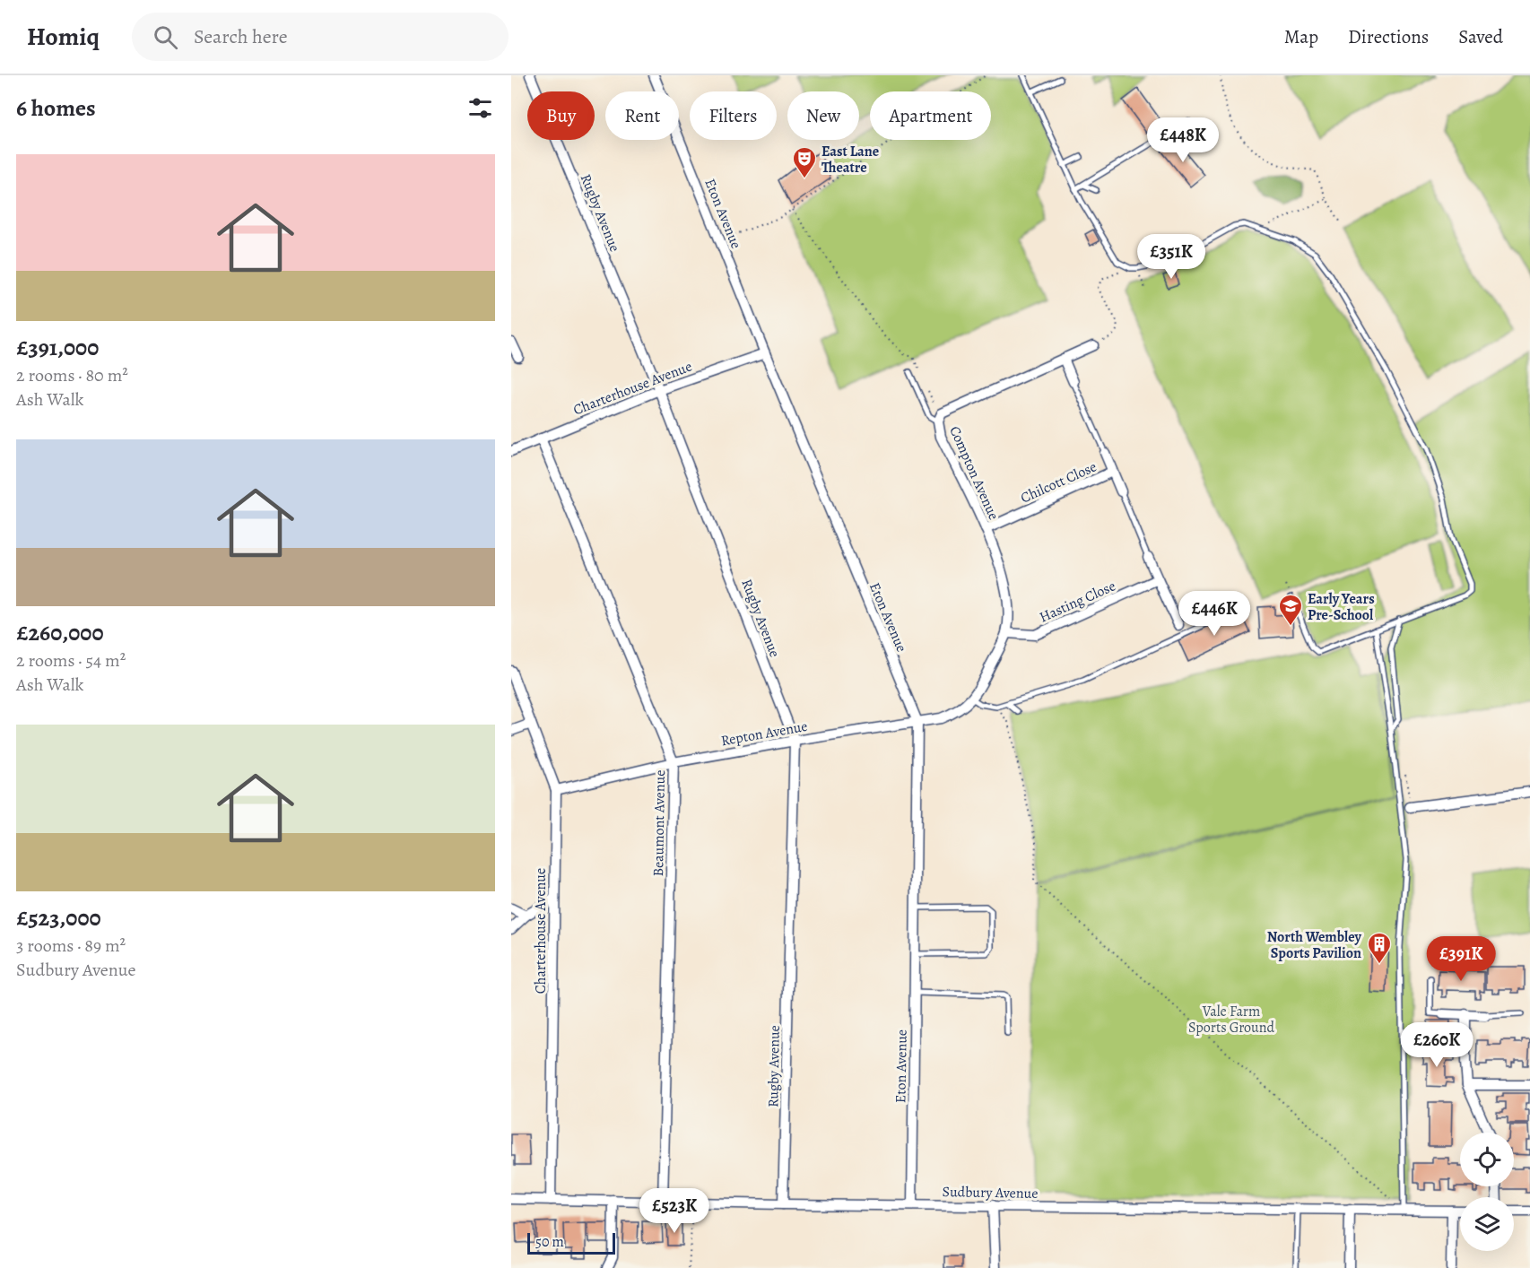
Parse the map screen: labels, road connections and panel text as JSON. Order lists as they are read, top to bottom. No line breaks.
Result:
{"streets":{"street":["Rugby Avenue","Eton Avenue","Charterhouse Avenue","Compton Avenue","Chilcott Close","Hasting Close","Repton Avenue","Beaumont Avenue","Sudbury Avenue"]},"crossings":[["Rugby Avenue","Charterhouse Avenue"],["Rugby Avenue","Repton Avenue"],["Rugby Avenue","Sudbury Avenue"],["Eton Avenue","Charterhouse Avenue"],["Eton Avenue","Repton Avenue"],["Eton Avenue","Sudbury Avenue"],["Charterhouse Avenue","Repton Avenue"],["Charterhouse Avenue","Beaumont Avenue"],["Charterhouse Avenue","Sudbury Avenue"],["Compton Avenue","Chilcott Close"],["Compton Avenue","Hasting Close"],["Compton Avenue","Repton Avenue"],["Repton Avenue","Beaumont Avenue"],["Beaumont Avenue","Sudbury Avenue"]],"parks":["Vale Farm Sports Ground"],"places":{"theatre":["East Lane Theatre"],"school or university":["Early Years Pre-School"],"building":["North Wembley Sports Pavilion"]},"scale_bar":"50 m","page":{"header":"Homiq","search":"Search here","nav":["Map","Directions","Saved"],"heading":"6 homes","chip":["Buy","Rent","Filters","New","Apartment"],"price":["£448K","£351K","£446K","£391K","£260K","£523K"],"list":[{"name":"£391,000","note":"2 rooms · 80 m² · Ash Walk"},{"name":"£260,000","note":"2 rooms · 54 m² · Ash Walk"},{"name":"£523,000","note":"3 rooms · 89 m² · Sudbury Avenue"}],"scale":"50 m"}}
